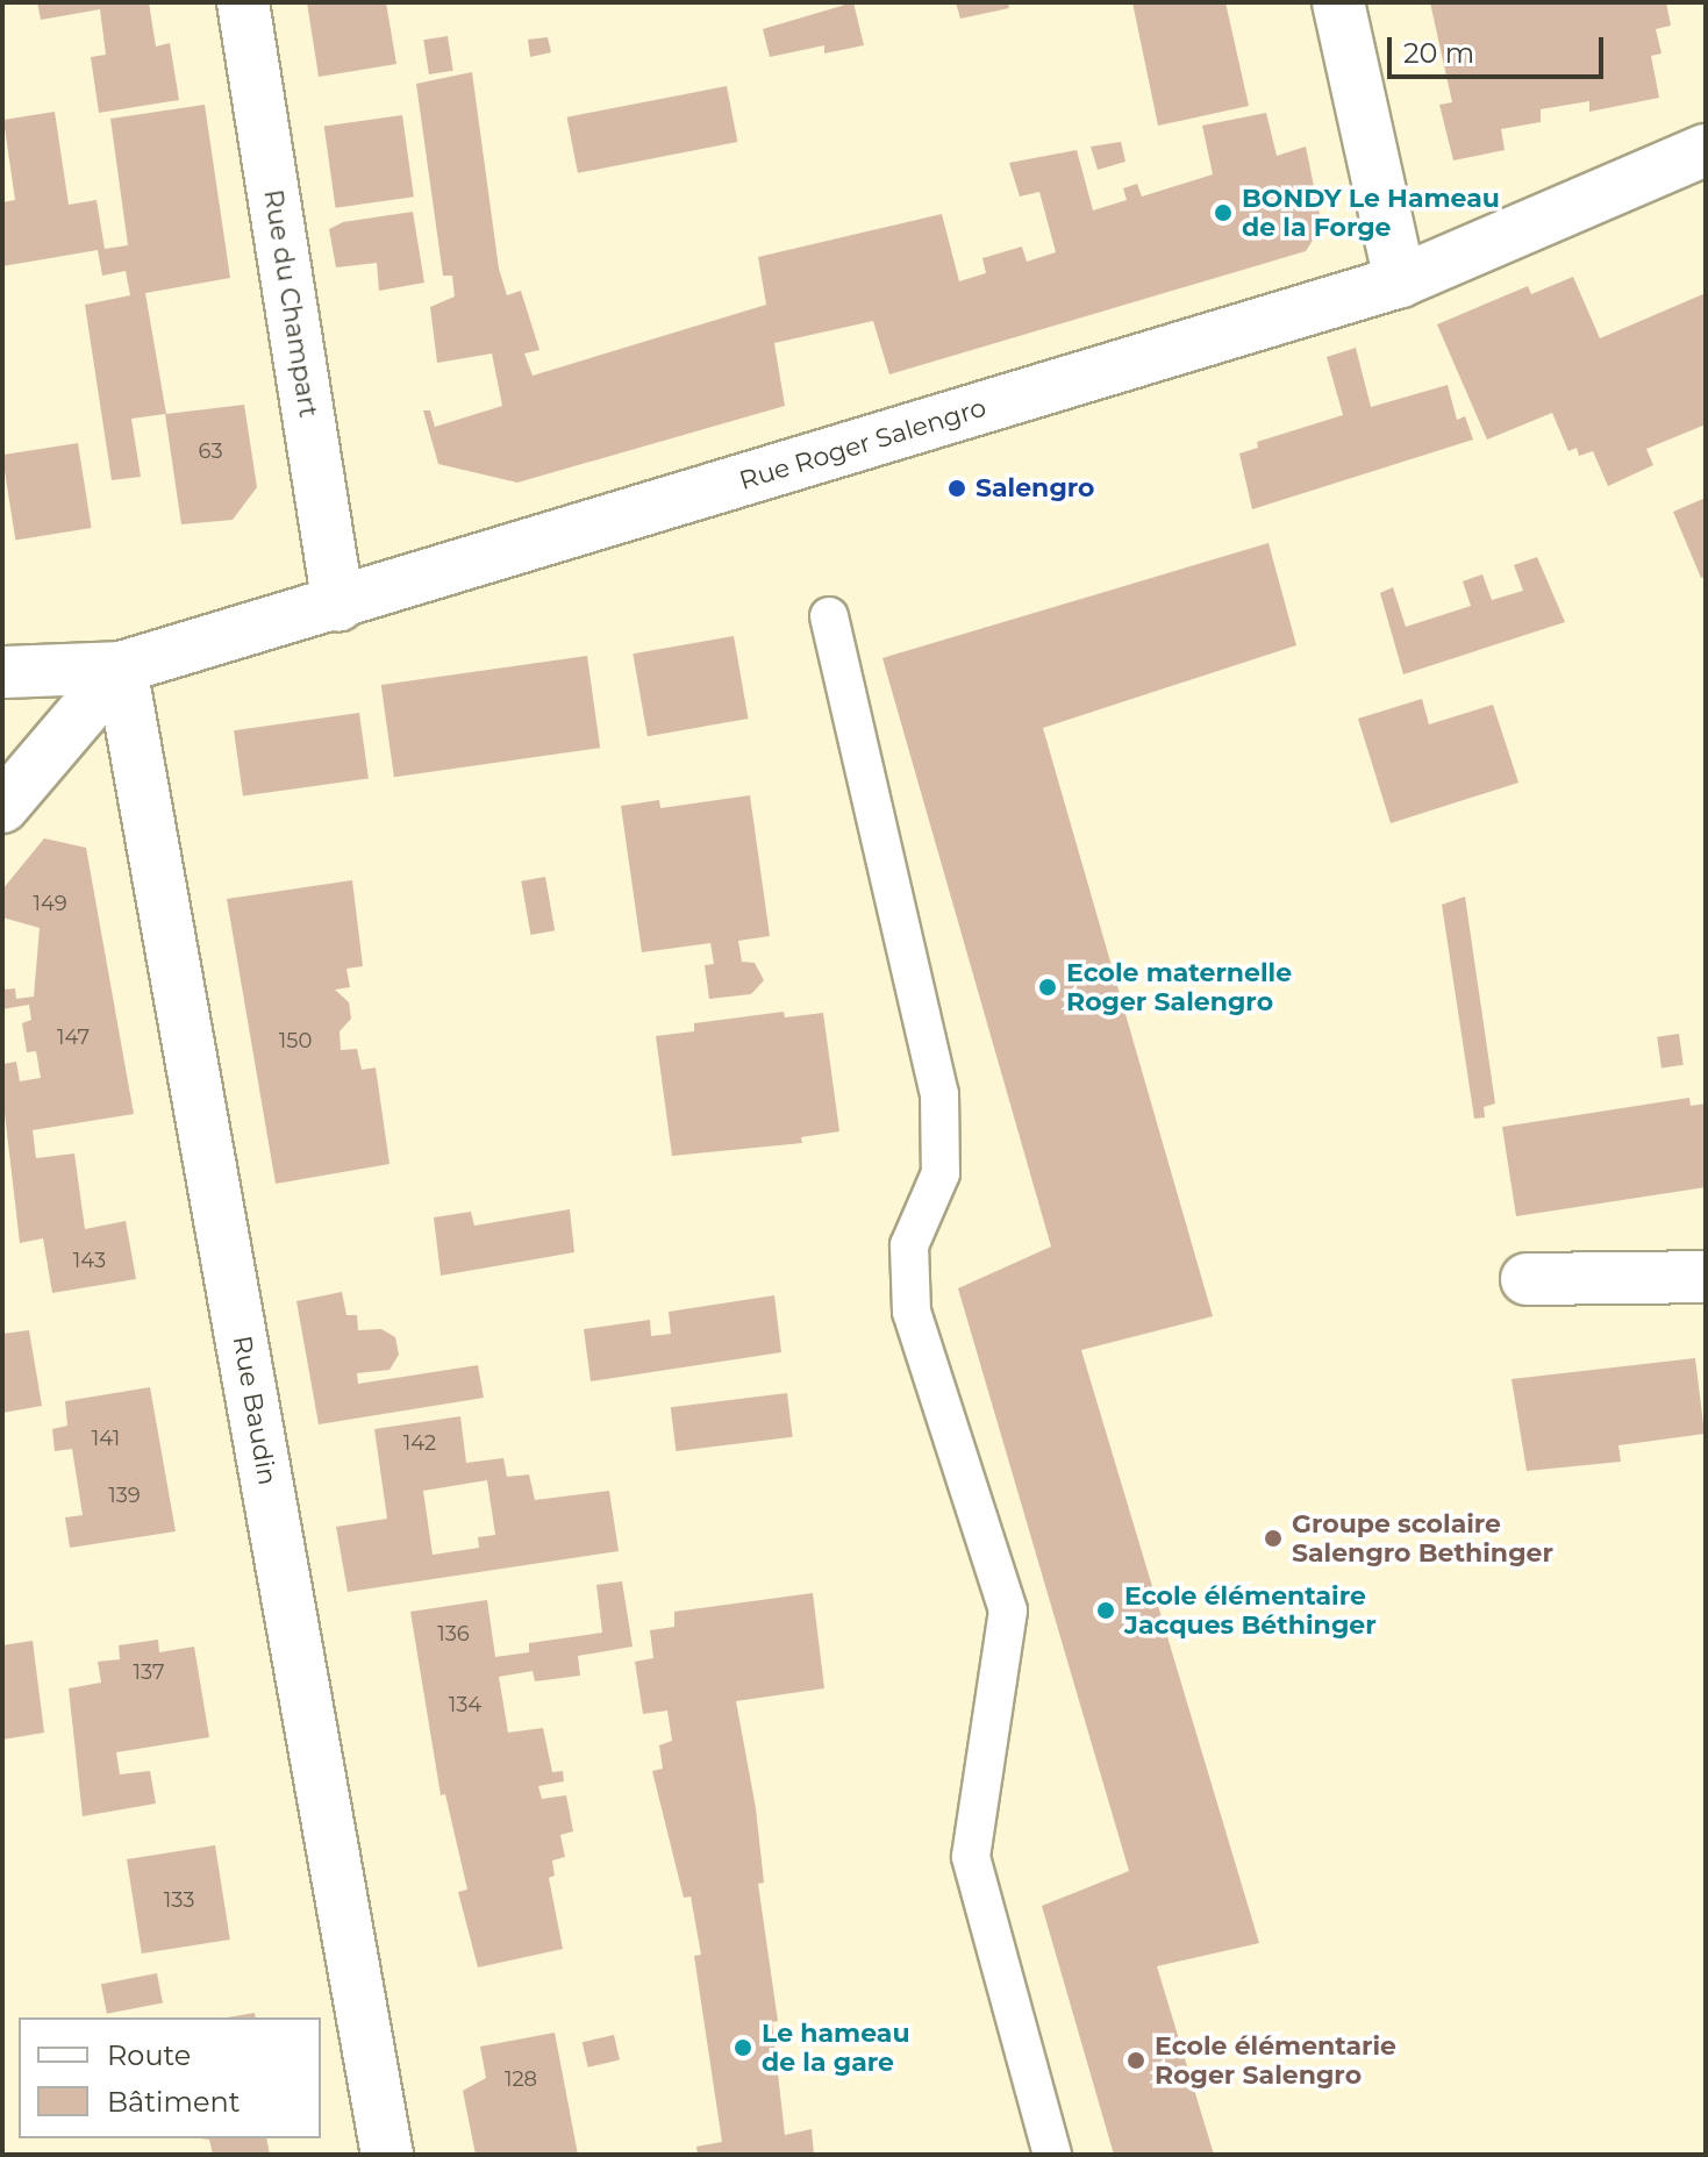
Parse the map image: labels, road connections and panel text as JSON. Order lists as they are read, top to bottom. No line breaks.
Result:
{"streets":{"street":["Rue du Champart","Rue Roger Salengro","Rue Baudin"]},"crossings":[["Rue du Champart","Rue Roger Salengro"],["Rue Roger Salengro","Rue Baudin"]],"places":["BONDY Le Hameau de la Forge","Salengro","Ecole maternelle Roger Salengro","Groupe scolaire Salengro Bethinger","Ecole élémentaire Jacques Béthinger","Le hameau de la gare","Ecole élémentarie Roger Salengro"],"house_numbers":["63","149","147","150","143","141","142","139","136","137","134","133","128"],"legend":["Route","Bâtiment"],"scale_bar":"20 m"}
